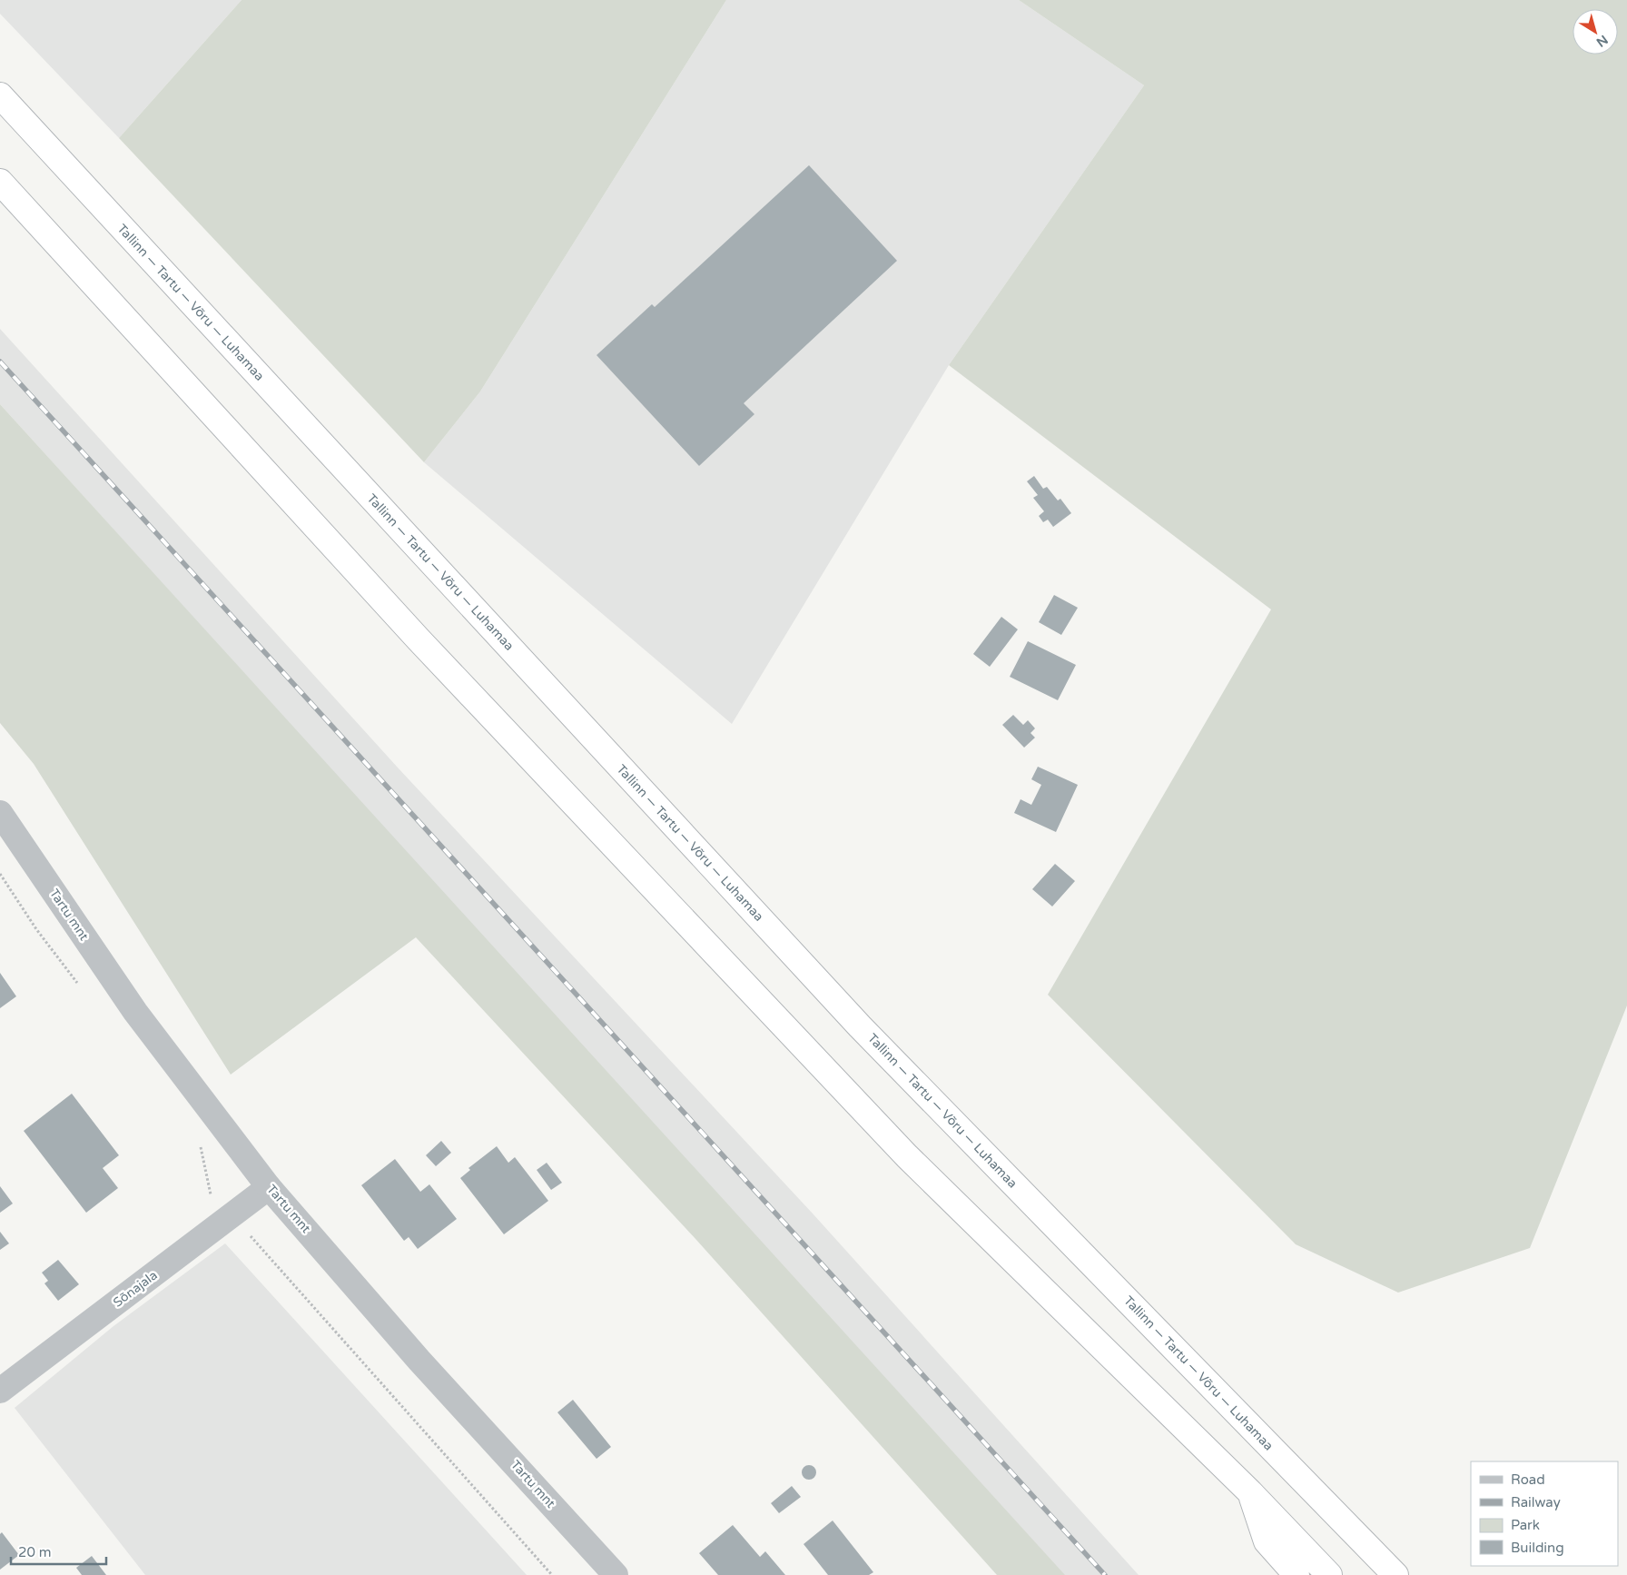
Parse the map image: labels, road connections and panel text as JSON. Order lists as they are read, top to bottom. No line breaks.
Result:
{"streets":{"highway":["Tallinn — Tartu — Võru — Luhamaa"],"street":["Tartu mnt","Sõnajala"]},"crossings":[["Tartu mnt","Sõnajala"]],"legend":["Road","Railway","Park","Building"],"scale_bar":"20 m","north":"bottom right"}
